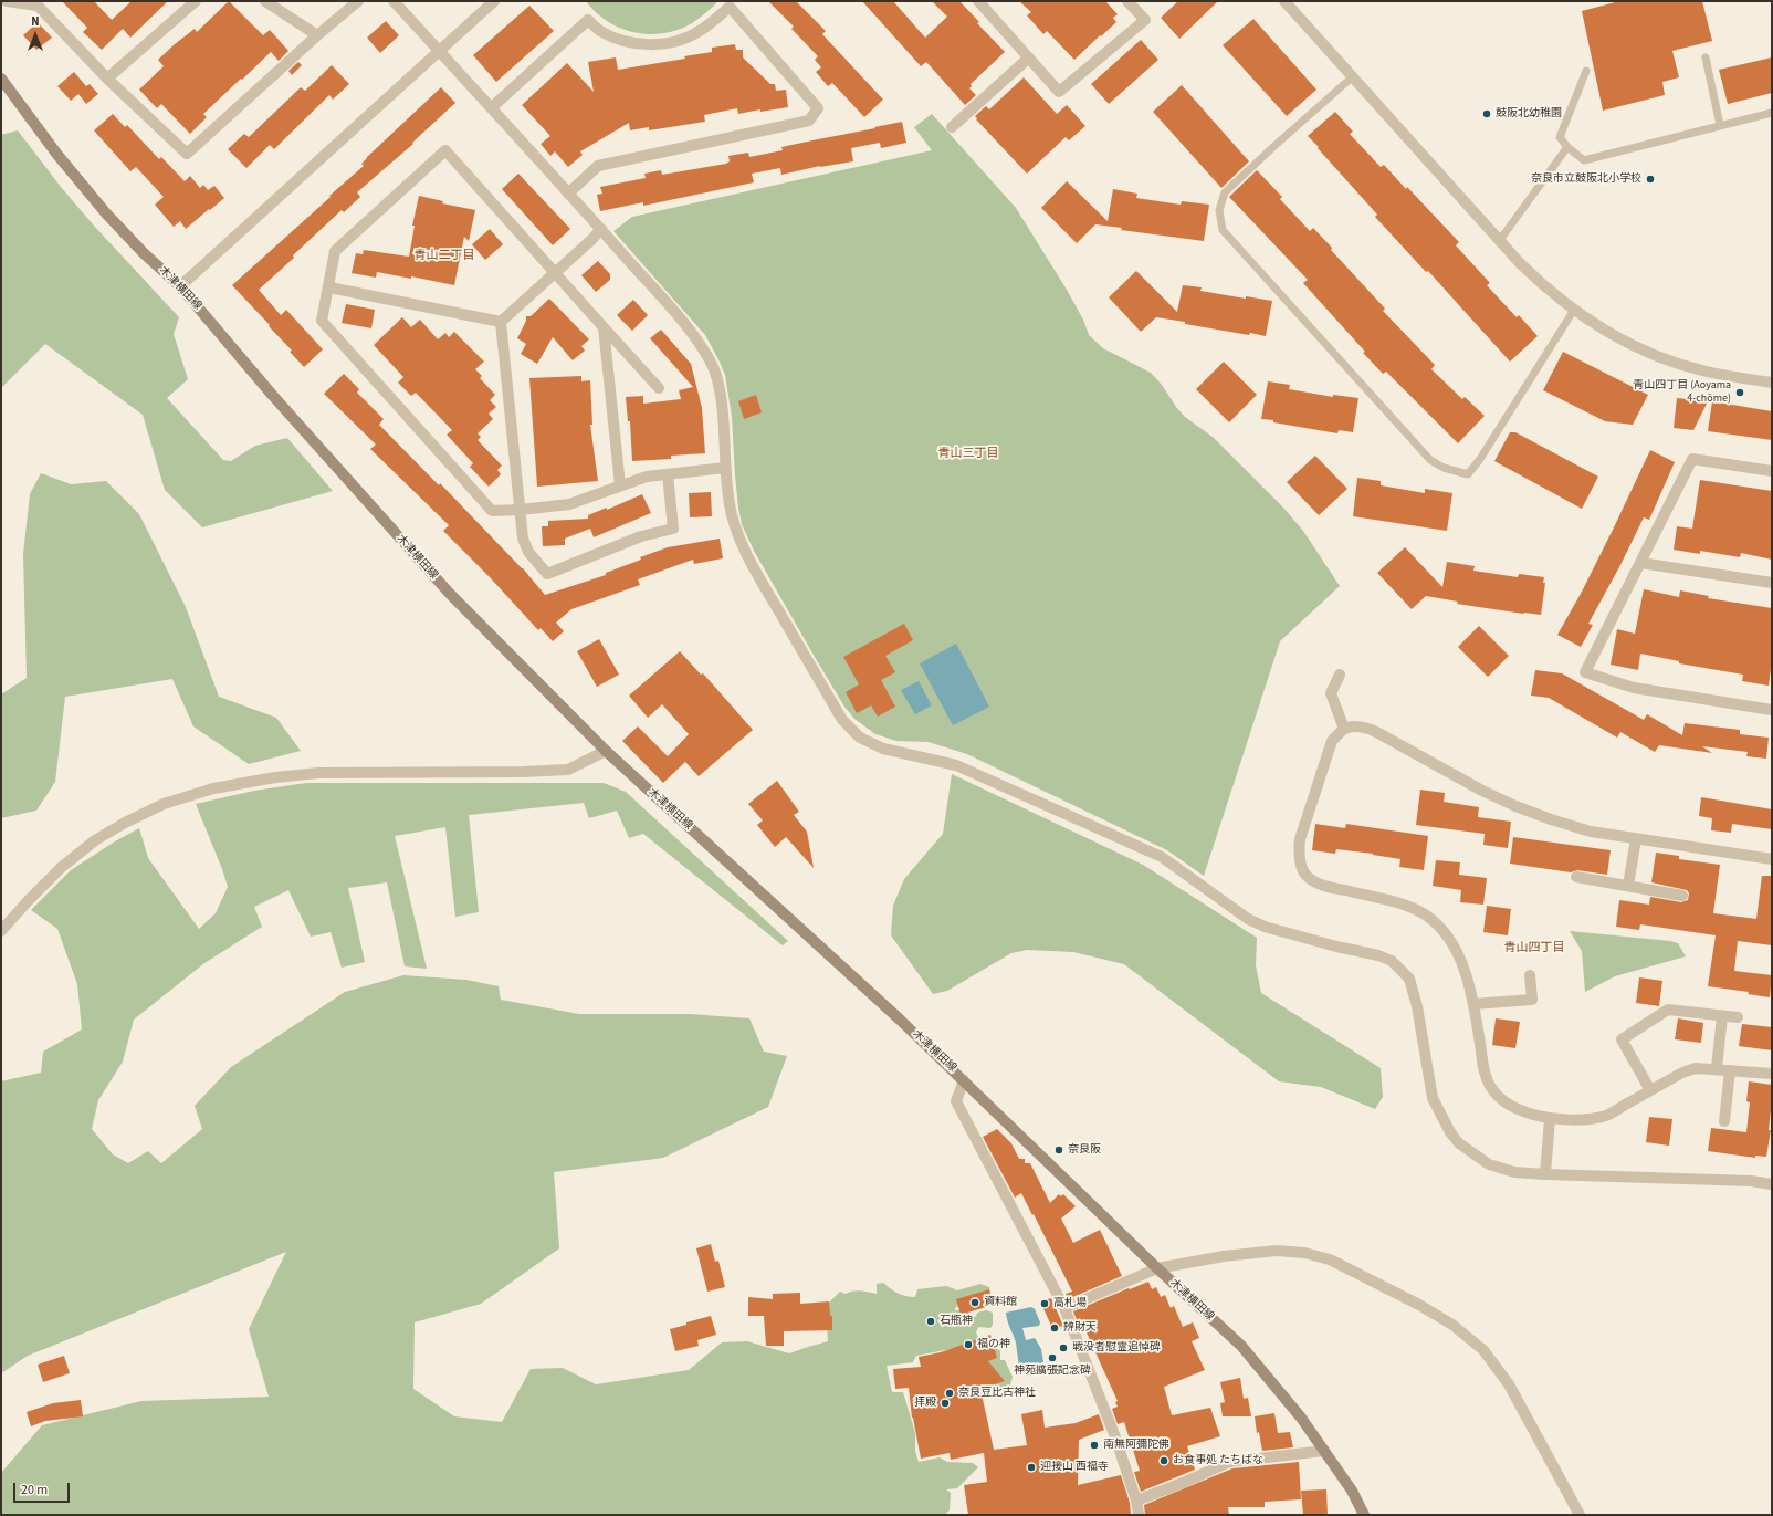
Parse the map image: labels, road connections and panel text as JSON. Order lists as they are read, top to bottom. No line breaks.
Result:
{"streets":{"main road":["木津横田線"]},"districts":["青山二丁目","青山三丁目","青山四丁目"],"places":["鼓阪北幼稚園","奈良市立鼓阪北小学校","青山四丁目 (Aoyama 4-chōme)","奈良阪","資料館","高札場","石瓶神","辨財天","福の神","戦没者慰霊追悼碑","神苑擴張記念碑","奈良豆比古神社","拝殿","南無阿彌陀佛","お食事処 たちばな","迎接山 西福寺"],"scale_bar":"20 m","north":"top"}
